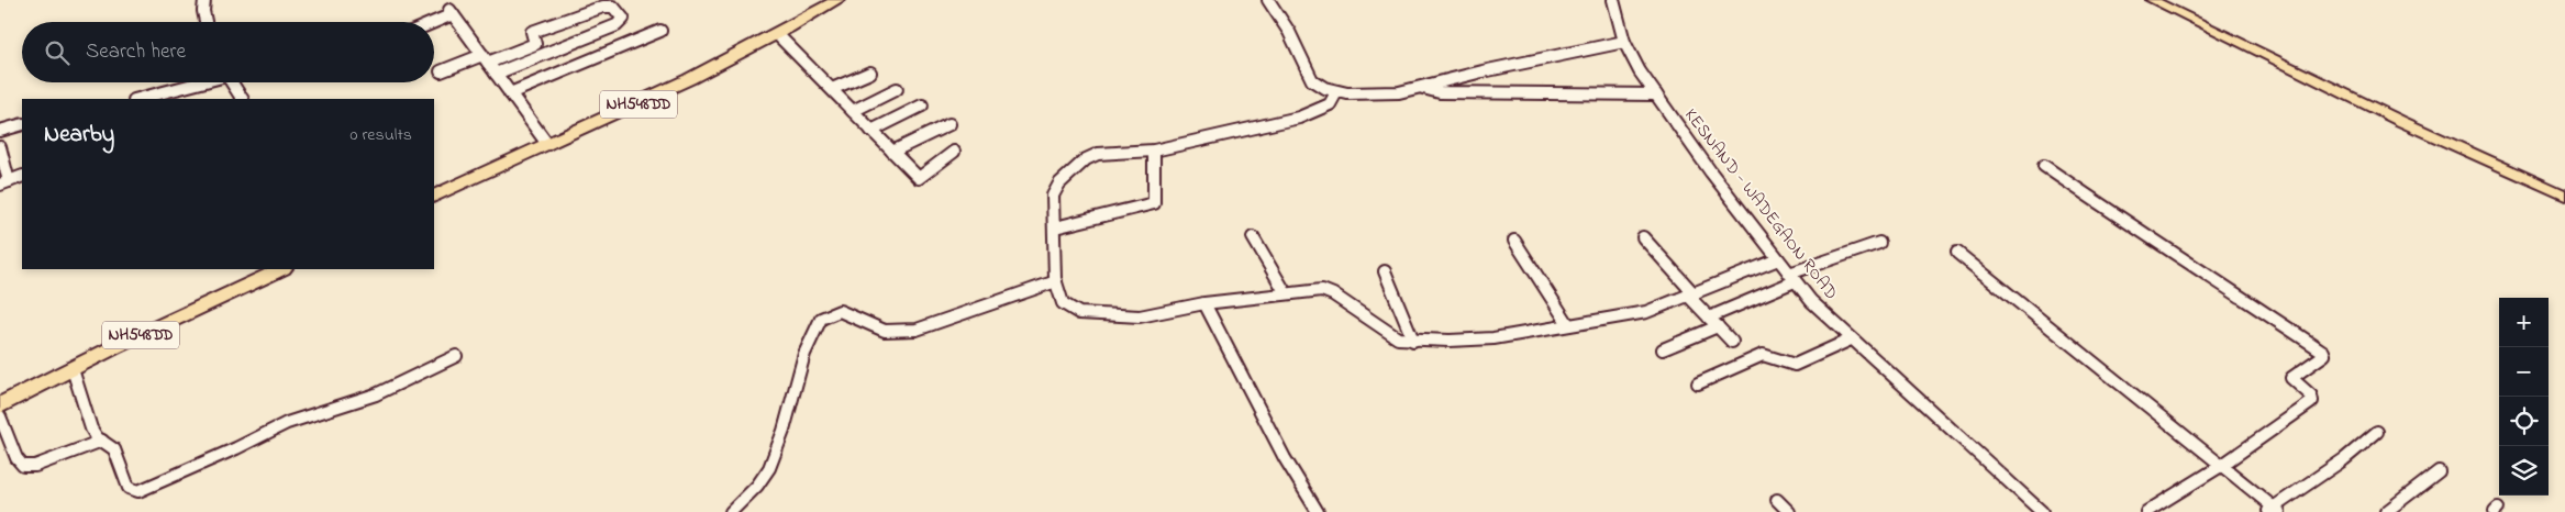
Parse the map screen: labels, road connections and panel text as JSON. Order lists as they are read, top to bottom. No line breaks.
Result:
{"streets":{"highway":["NH548DD"],"street":["KESNAND - WADEGAON ROAD"]},"page":{"search":"Search here","heading":["Nearby","0 results"],"map_buttons":["+","−"]}}
